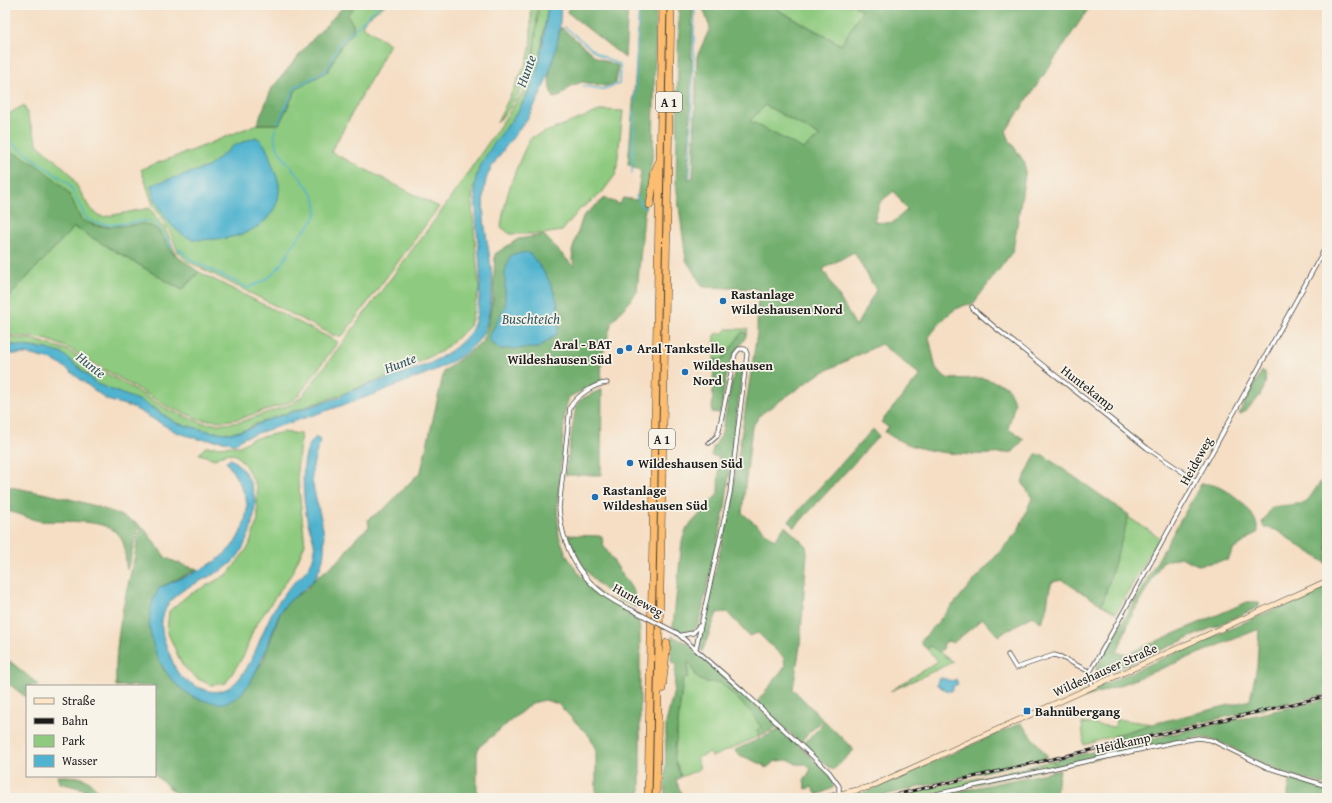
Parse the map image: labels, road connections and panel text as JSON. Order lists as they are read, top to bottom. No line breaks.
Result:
{"streets":{"highway":["A 1"],"main road":["Wildeshauser Straße"],"street":["Huntekamp","Heideweg","Hunteweg","Heidkamp"]},"crossings":[["Huntekamp","Heideweg"],["Hunteweg","Wildeshauser Straße"]],"water":["Hunte","Buschteich"],"places":{"other":["Rastanlage Wildeshausen Nord","Aral Tankstelle","Aral - BAT Wildeshausen Süd","Wildeshausen Nord","Wildeshausen Süd","Rastanlage Wildeshausen Süd"],"transit":["Bahnübergang"]},"legend":["Straße","Bahn","Park","Wasser"]}
